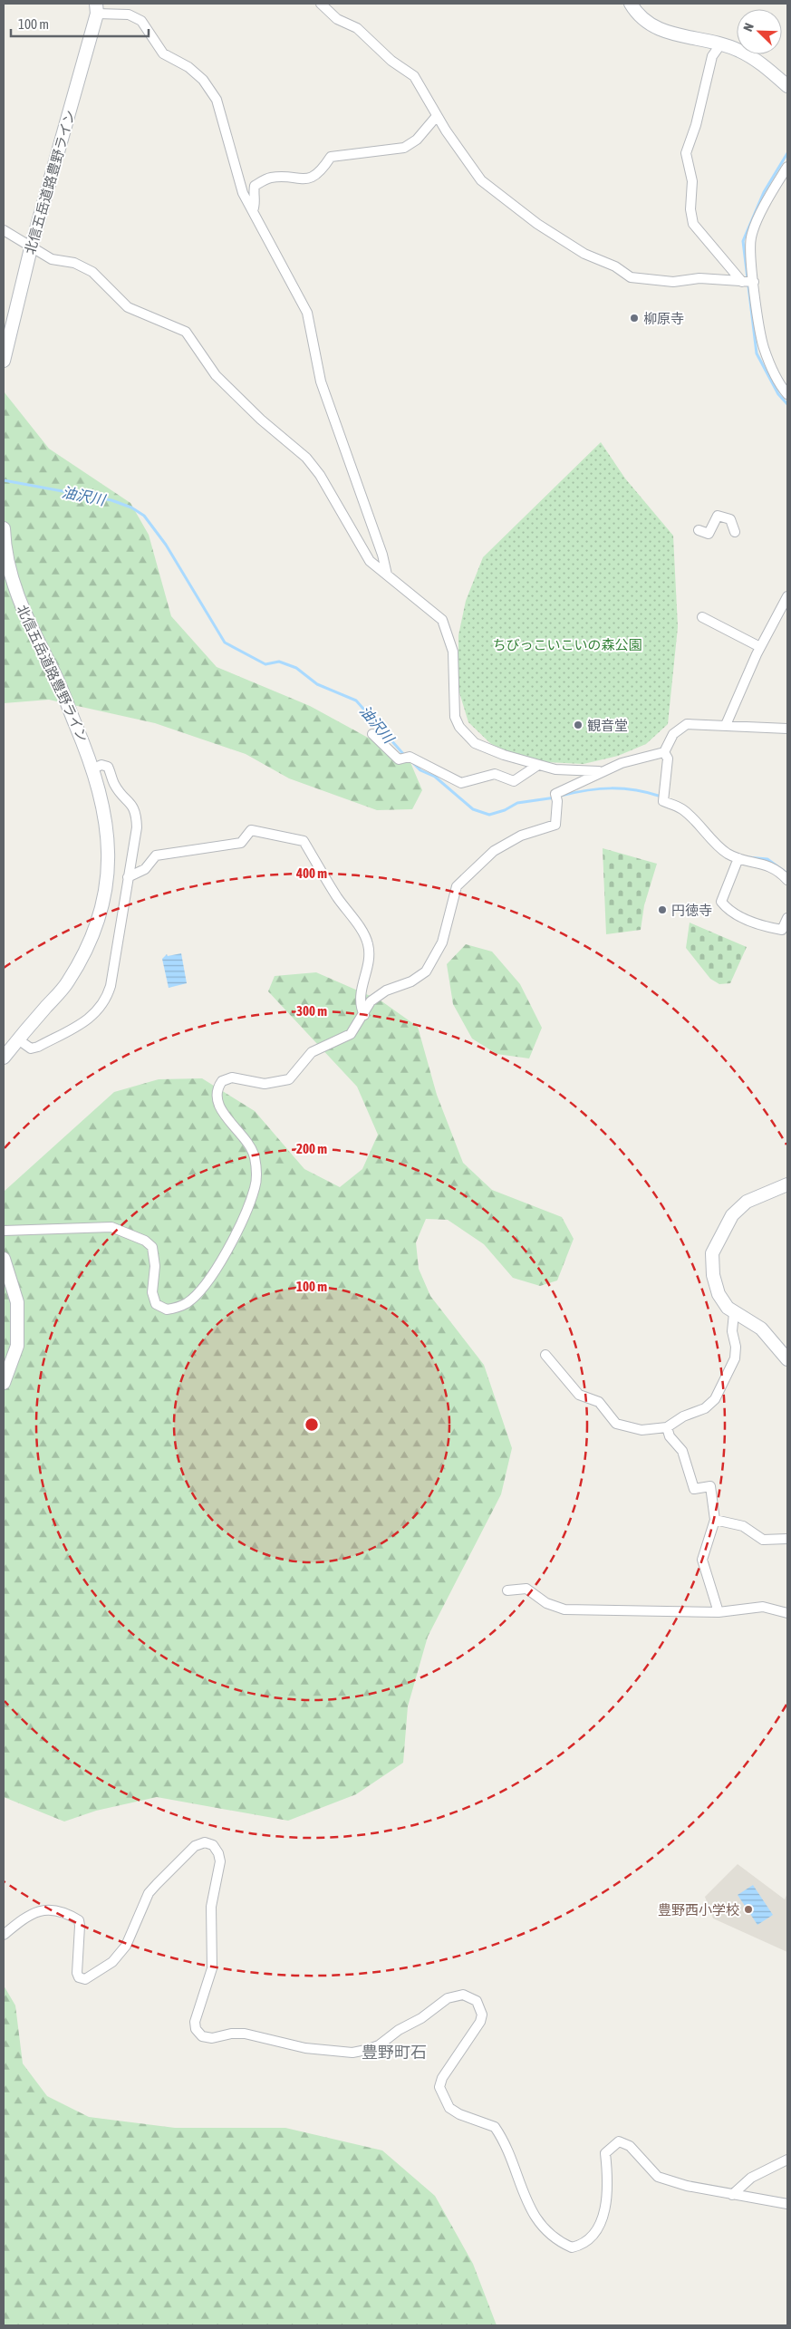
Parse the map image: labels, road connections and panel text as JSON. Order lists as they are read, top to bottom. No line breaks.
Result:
{"streets":{"street":["北信五岳道路豊野ライン"]},"districts":["豊野町石"],"water":["油沢川"],"parks":["ちびっこいこいの森公園"],"places":["柳原寺","観音堂","円徳寺","豊野西小学校"],"scale_bar":"100 m","north":"top left","rings":["400 m","300 m","200 m","100 m"]}
